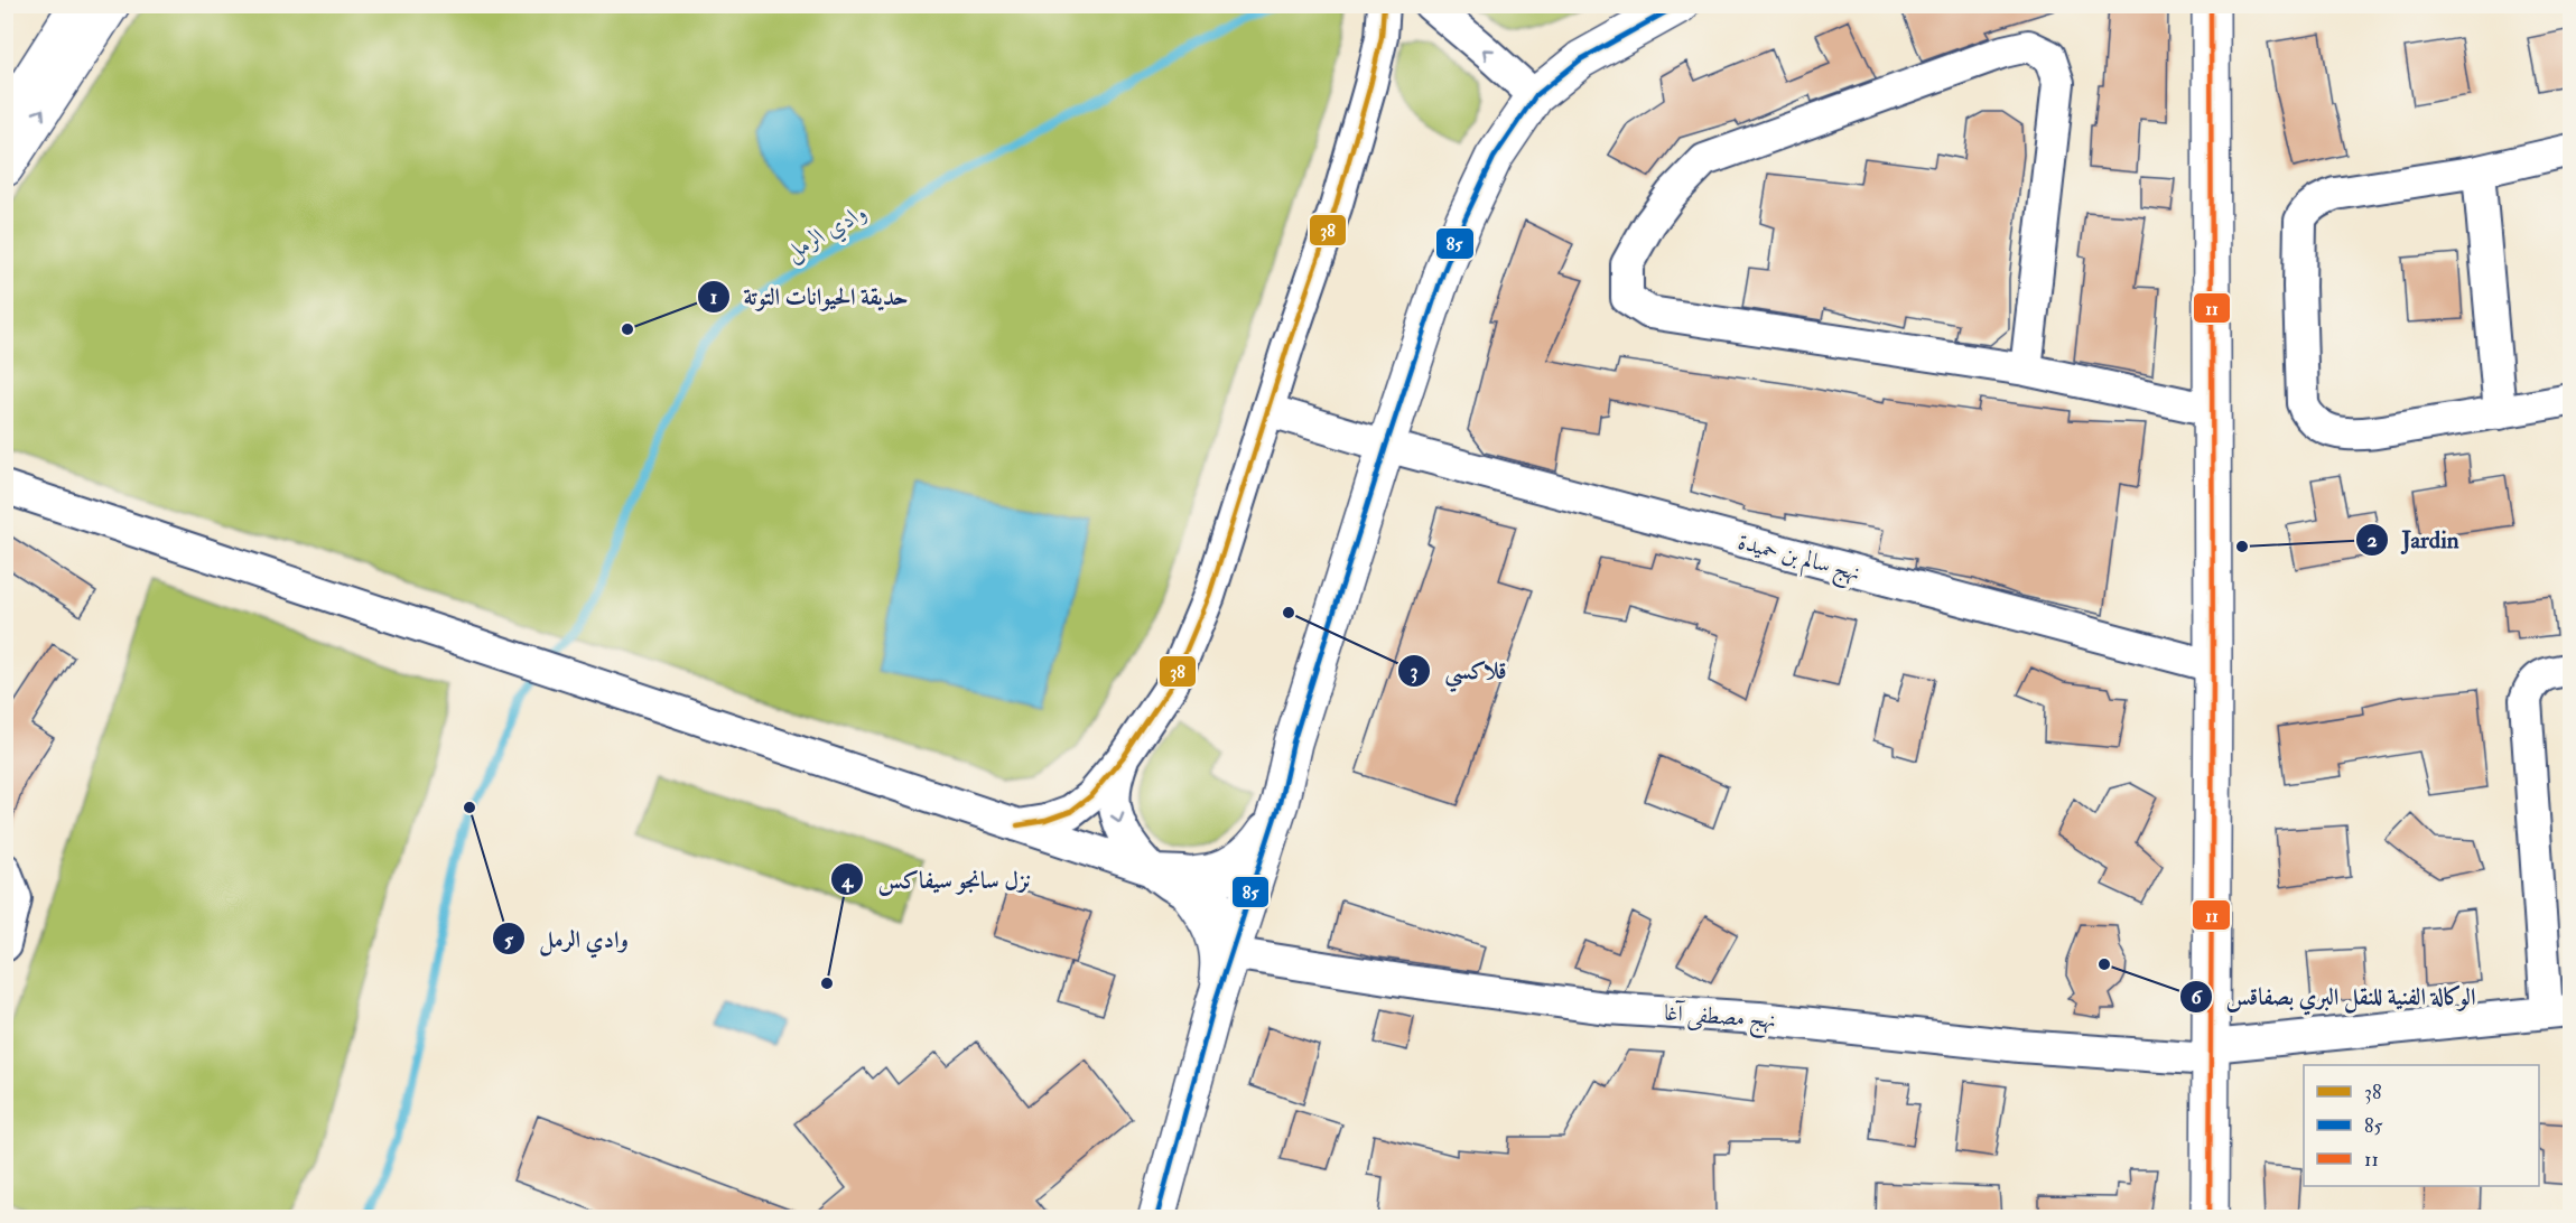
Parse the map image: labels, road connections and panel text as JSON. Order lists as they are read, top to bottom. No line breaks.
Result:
{"streets":{"street":["نهج سالم بن حميدة","نهج مصطفى آغا"]},"water":["وادي الرمل"],"places":["حديقة الحيوانات التوتة","Jardin","قلاكسي","وادي الرمل","الوكالة الفنية للنقل البري بصفاقس","نزل سانجو سيفاكس"],"lines":["transit line 38","transit line 85","transit line 11"],"legend":["38","85","11"]}
